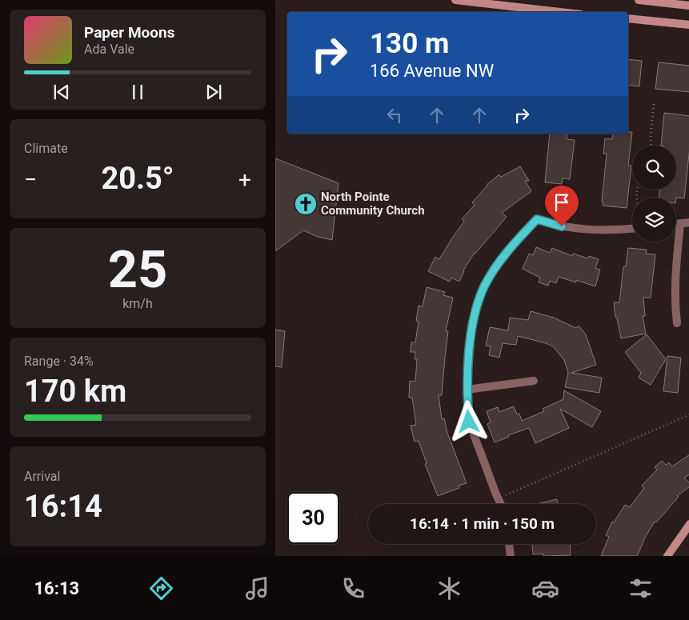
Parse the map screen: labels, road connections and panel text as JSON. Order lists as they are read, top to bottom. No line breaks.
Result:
{"places":{"church":["North Pointe Community Church"]},"page":{"turn":["130 m","166 Avenue NW"],"song":["Paper Moons","Ada Vale"],"tile":["Climate",["25","km/h"],["Range · 34%","170 km"],["Arrival","16:14"]],"heat":["−","20.5°","+"],"limit":"30","trip":"16:14 · 1 min · 150 m","tabs":"16:13"}}
